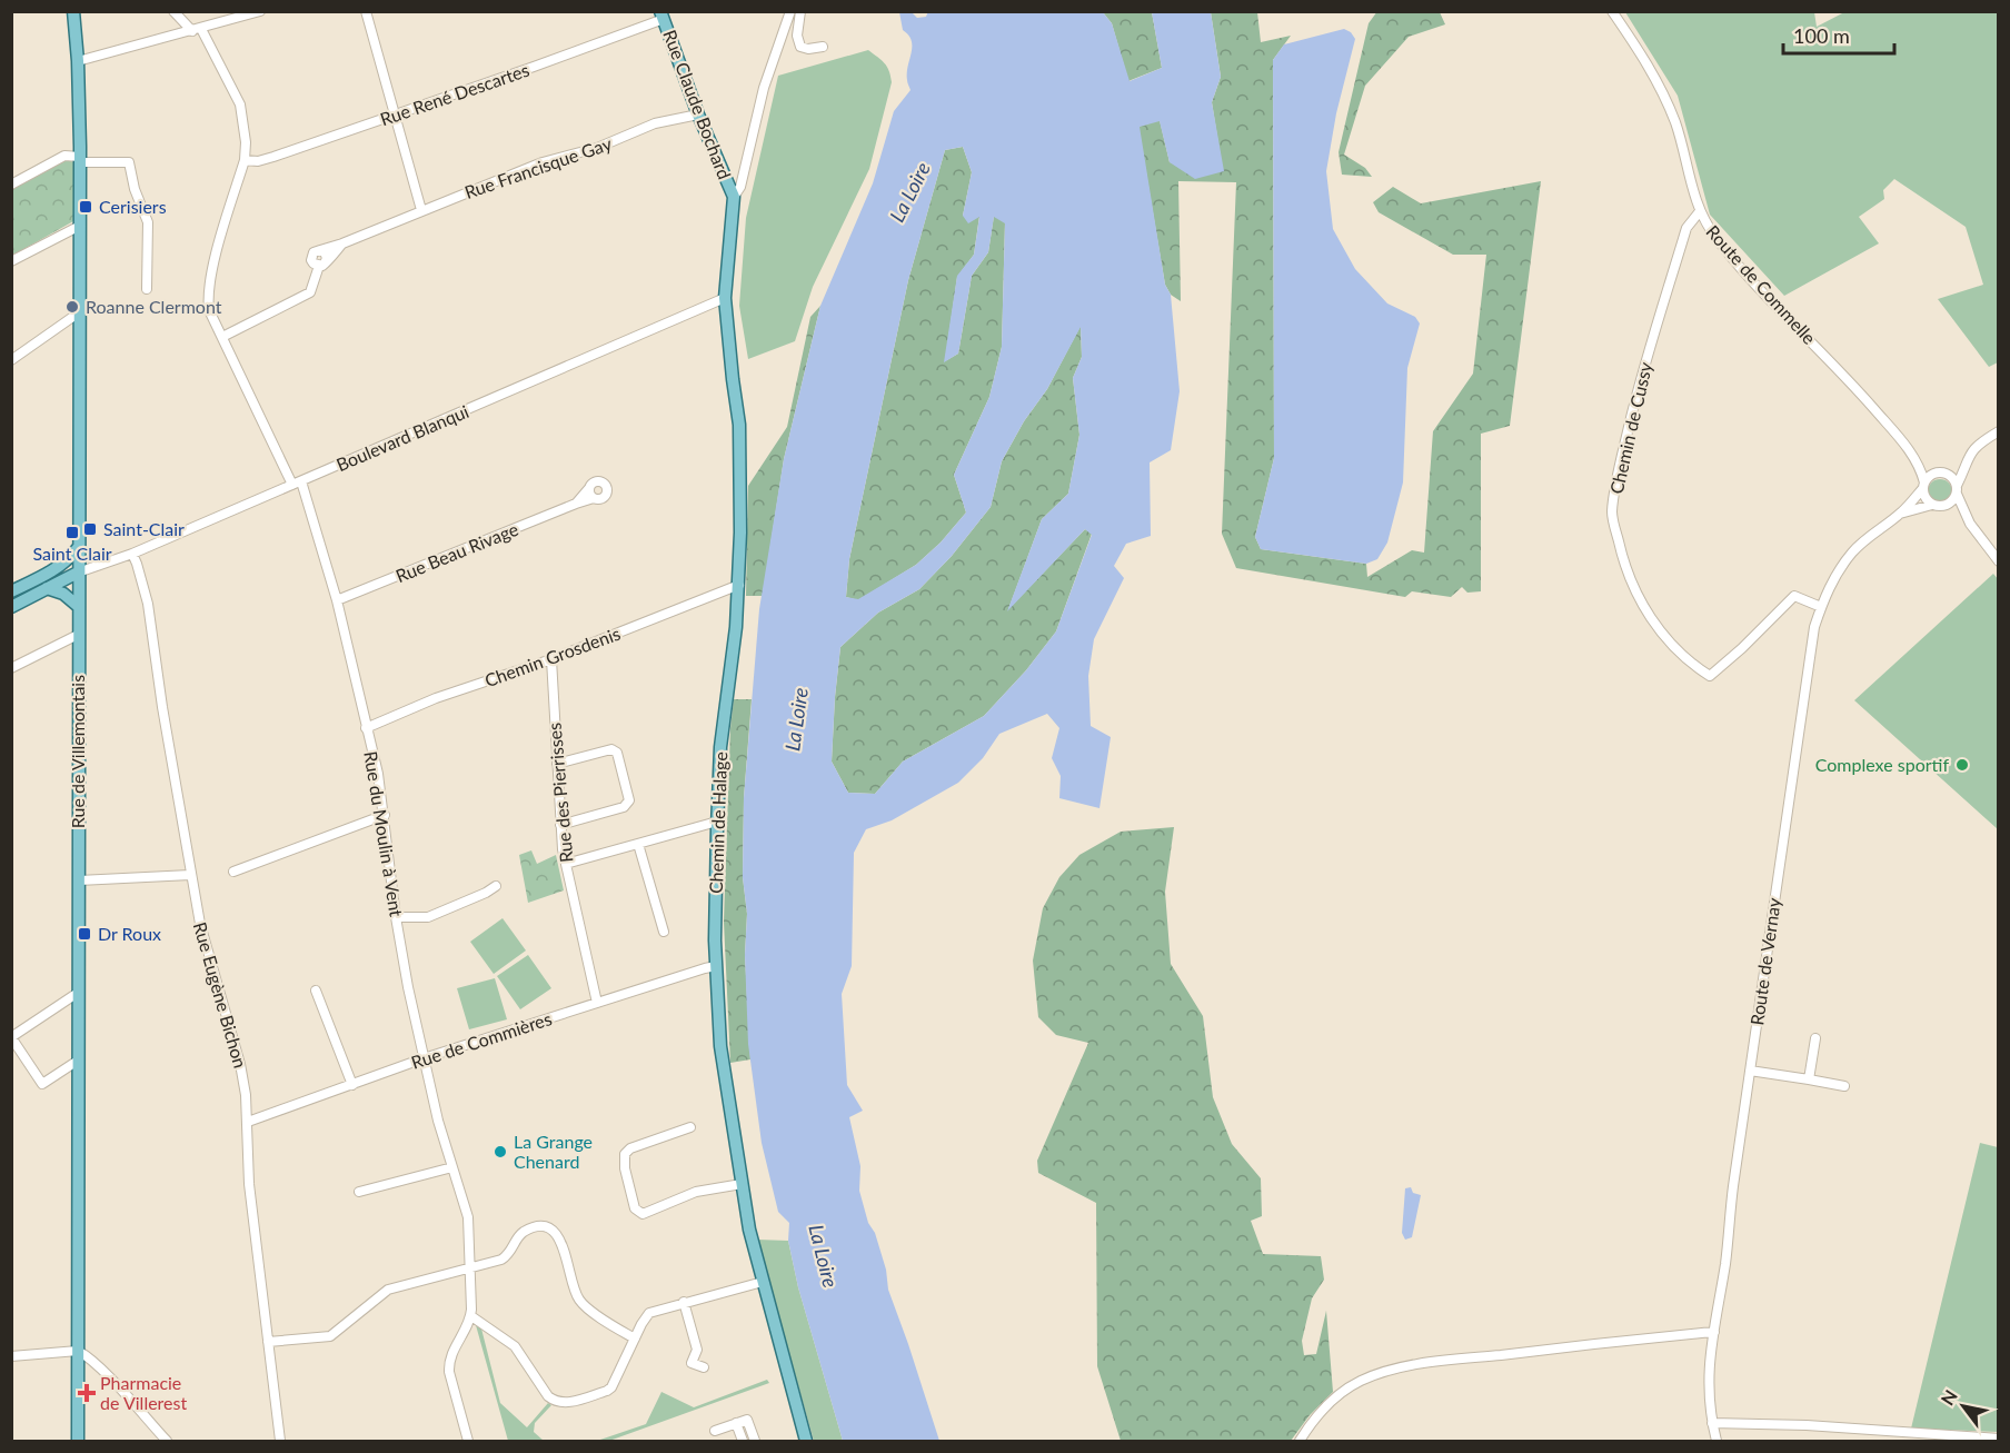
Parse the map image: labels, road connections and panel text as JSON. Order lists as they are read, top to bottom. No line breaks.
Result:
{"streets":{"main road":["Rue Claude Bochard","Rue de Villemontais","Chemin de Halage"],"street":["Rue René Descartes","Rue Francisque Gay","Route de Commelle","Chemin de Cussy","Boulevard Blanqui","Rue Beau Rivage","Chemin Grosdenis","Rue des Pierrisses","Rue du Moulin à Vent","Route de Vernay","Rue Eugène Bichon","Rue de Commières"]},"crossings":[["Rue René Descartes","Rue Claude Bochard"],["Rue René Descartes","Rue du Moulin à Vent"],["Rue Claude Bochard","Rue Francisque Gay"],["Rue Claude Bochard","Chemin de Halage"],["Rue Francisque Gay","Rue du Moulin à Vent"],["Route de Commelle","Chemin de Cussy"],["Route de Commelle","Route de Vernay"],["Chemin de Cussy","Route de Vernay"],["Boulevard Blanqui","Rue de Villemontais"],["Boulevard Blanqui","Chemin de Halage"],["Boulevard Blanqui","Rue du Moulin à Vent"],["Boulevard Blanqui","Rue Eugène Bichon"],["Rue Beau Rivage","Rue du Moulin à Vent"],["Chemin Grosdenis","Rue des Pierrisses"],["Chemin Grosdenis","Chemin de Halage"],["Chemin Grosdenis","Rue du Moulin à Vent"],["Rue des Pierrisses","Rue de Commières"],["Chemin de Halage","Rue de Commières"],["Rue du Moulin à Vent","Rue de Commières"],["Rue Eugène Bichon","Rue de Commières"]],"water":["La Loire"],"places":{"transit":["Cerisiers","Saint-Clair","Saint Clair","Dr Roux"],"other":["Roanne Clermont","Complexe sportif","La Grange Chenard"],"health":["Pharmacie de Villerest"]},"scale_bar":"100 m","north":"top left"}
